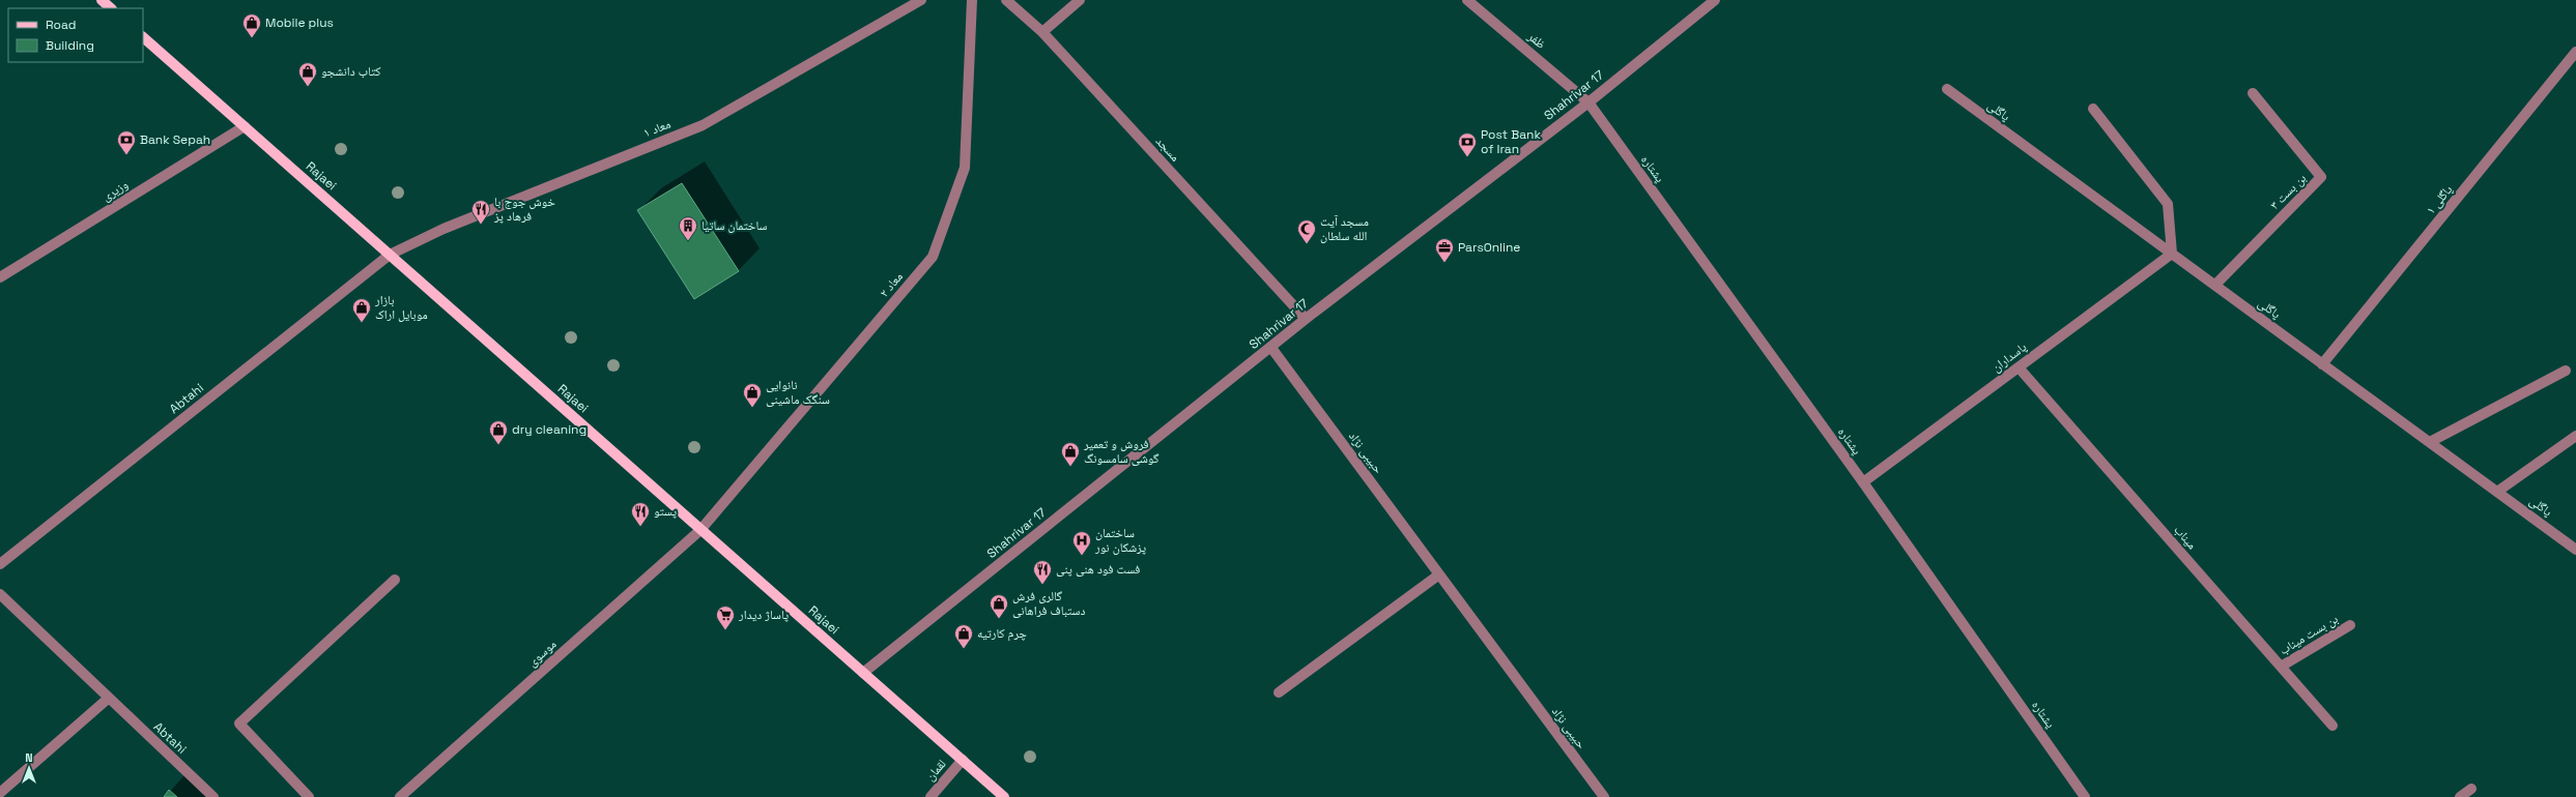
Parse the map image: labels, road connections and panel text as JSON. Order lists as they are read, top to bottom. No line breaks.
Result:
{"streets":{"main road":["Rajaei"],"street":["ظفر","Shahrivar 17","پاگلی","معاد ۱","مسجد","پشتاره","وزیری","بن بست ۳","پاگلی ۱","معاد ۲","پاسداران","Abtahi","حبیبی نژاد","میناب","بن بست میناب","موسوی","لقمان"]},"crossings":[["ظفر","Shahrivar 17"],["ظفر","پشتاره"],["Shahrivar 17","مسجد"],["Shahrivar 17","پشتاره"],["Shahrivar 17","Rajaei"],["Shahrivar 17","حبیبی نژاد"],["پاگلی","بن بست ۳"],["پاگلی","پاگلی ۱"],["پاگلی","پاسداران"],["معاد ۱","Rajaei"],["معاد ۱","Abtahi"],["پشتاره","پاسداران"],["Rajaei","وزیری"],["Rajaei","معاد ۲"],["Rajaei","Abtahi"],["Rajaei","موسوی"],["Rajaei","لقمان"],["معاد ۲","موسوی"],["پاسداران","میناب"],["میناب","بن بست میناب"]],"places":{"shop":["Mobile plus","کتاب دانشجو","بازار موبایل اراک","نانوایی سنگک ماشینی","dry cleaning","فروش و تعمیر گوشی سامسونگ","گالری فرش دستباف فراهانی","چرم کارتیه"],"bank":["Bank Sepah","Post Bank of Iran"],"restaurant":["خوش جوج با فرهاد پز","پستو","فست فود هنی پنی"],"building":["ساختمان ساتیا"],"mosque":["مسجد آیت الله سلطان"],"office":["ParsOnline"],"hospital":["ساختمان پزشکان نور"],"supermarket":["پاساژ دیدار"]},"legend":["Road","Building"],"north":"top"}
